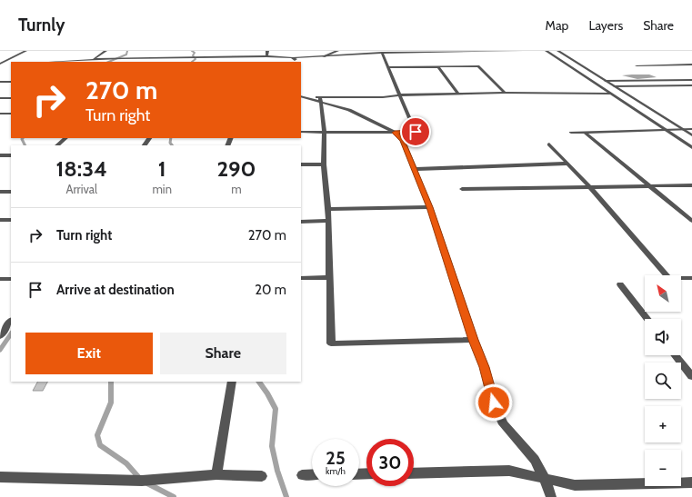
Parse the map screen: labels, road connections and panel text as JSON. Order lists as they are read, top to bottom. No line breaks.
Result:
{"north":"top left","page":{"header":"Turnly","nav":["Map","Layers","Share"],"turn":["270 m","Turn right"],"eta":["18:34","Arrival","1","min","290","m"],"list":[{"name":"Turn right","value":"270 m"},{"name":"Arrive at destination","value":"20 m"}],"map_buttons":["+","−"],"buttons":["Exit","Share"],"speed":"25 km/h","limit":"30"}}
